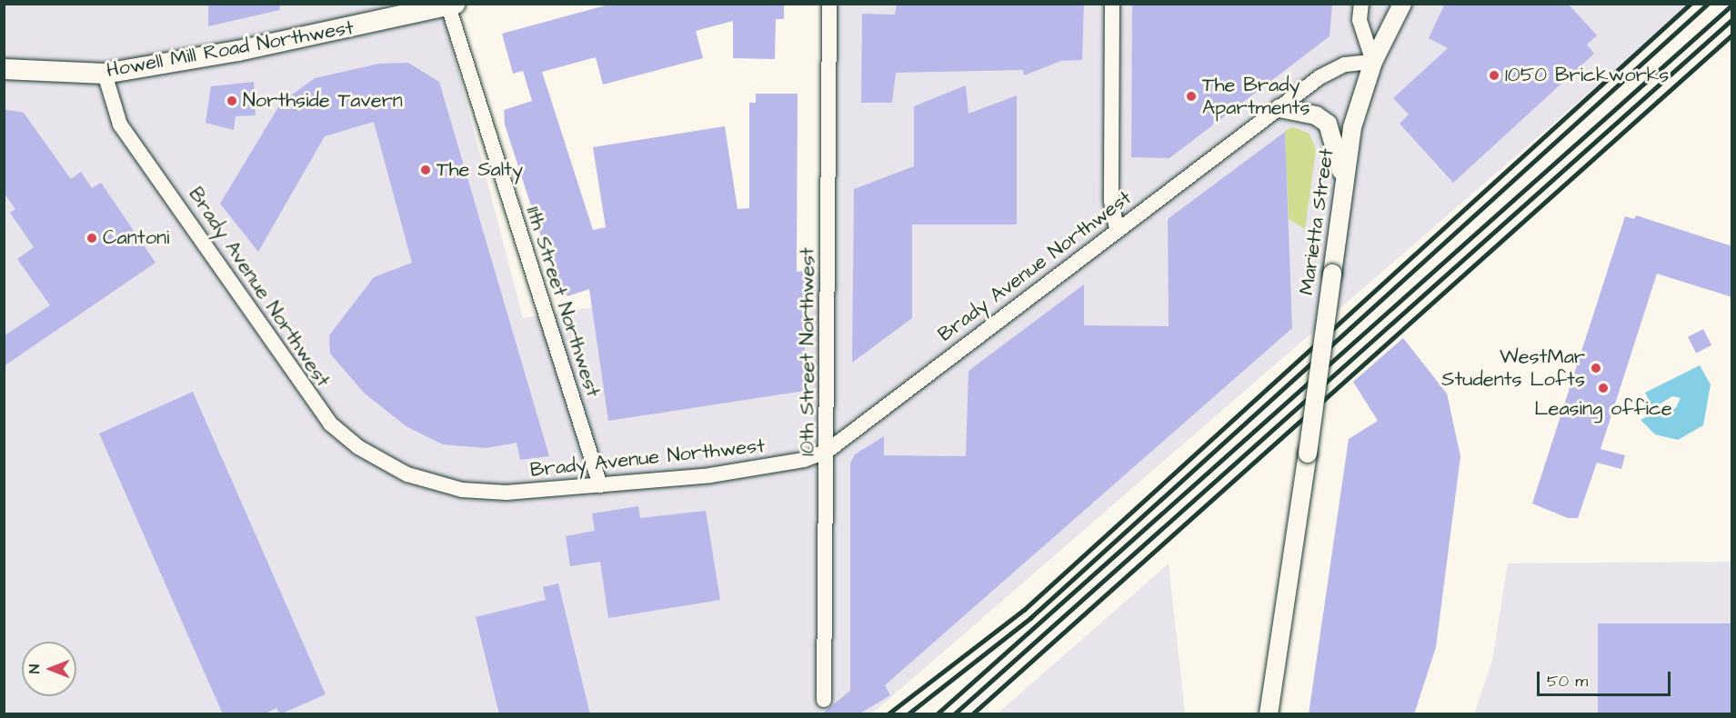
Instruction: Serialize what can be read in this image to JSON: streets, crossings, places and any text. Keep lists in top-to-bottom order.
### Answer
{
  "streets": {
    "main road": ["Howell Mill Road Northwest"],
    "street": [
      "Marietta Street",
      "Brady Avenue Northwest",
      "11th Street Northwest",
      "10th Street Northwest"
    ]
  },
  "crossings": [
    ["Howell Mill Road Northwest", "Brady Avenue Northwest"],
    ["Howell Mill Road Northwest", "11th Street Northwest"],
    ["Marietta Street", "Brady Avenue Northwest"],
    ["Brady Avenue Northwest", "11th Street Northwest"],
    ["Brady Avenue Northwest", "10th Street Northwest"]
  ],
  "places": [
    "1050 Brickworks",
    "The Brady Apartments",
    "Northside Tavern",
    "The Salty",
    "Cantoni",
    "WestMar Students Lofts",
    "Leasing office"
  ],
  "scale_bar": "50 m",
  "north": "left"
}
